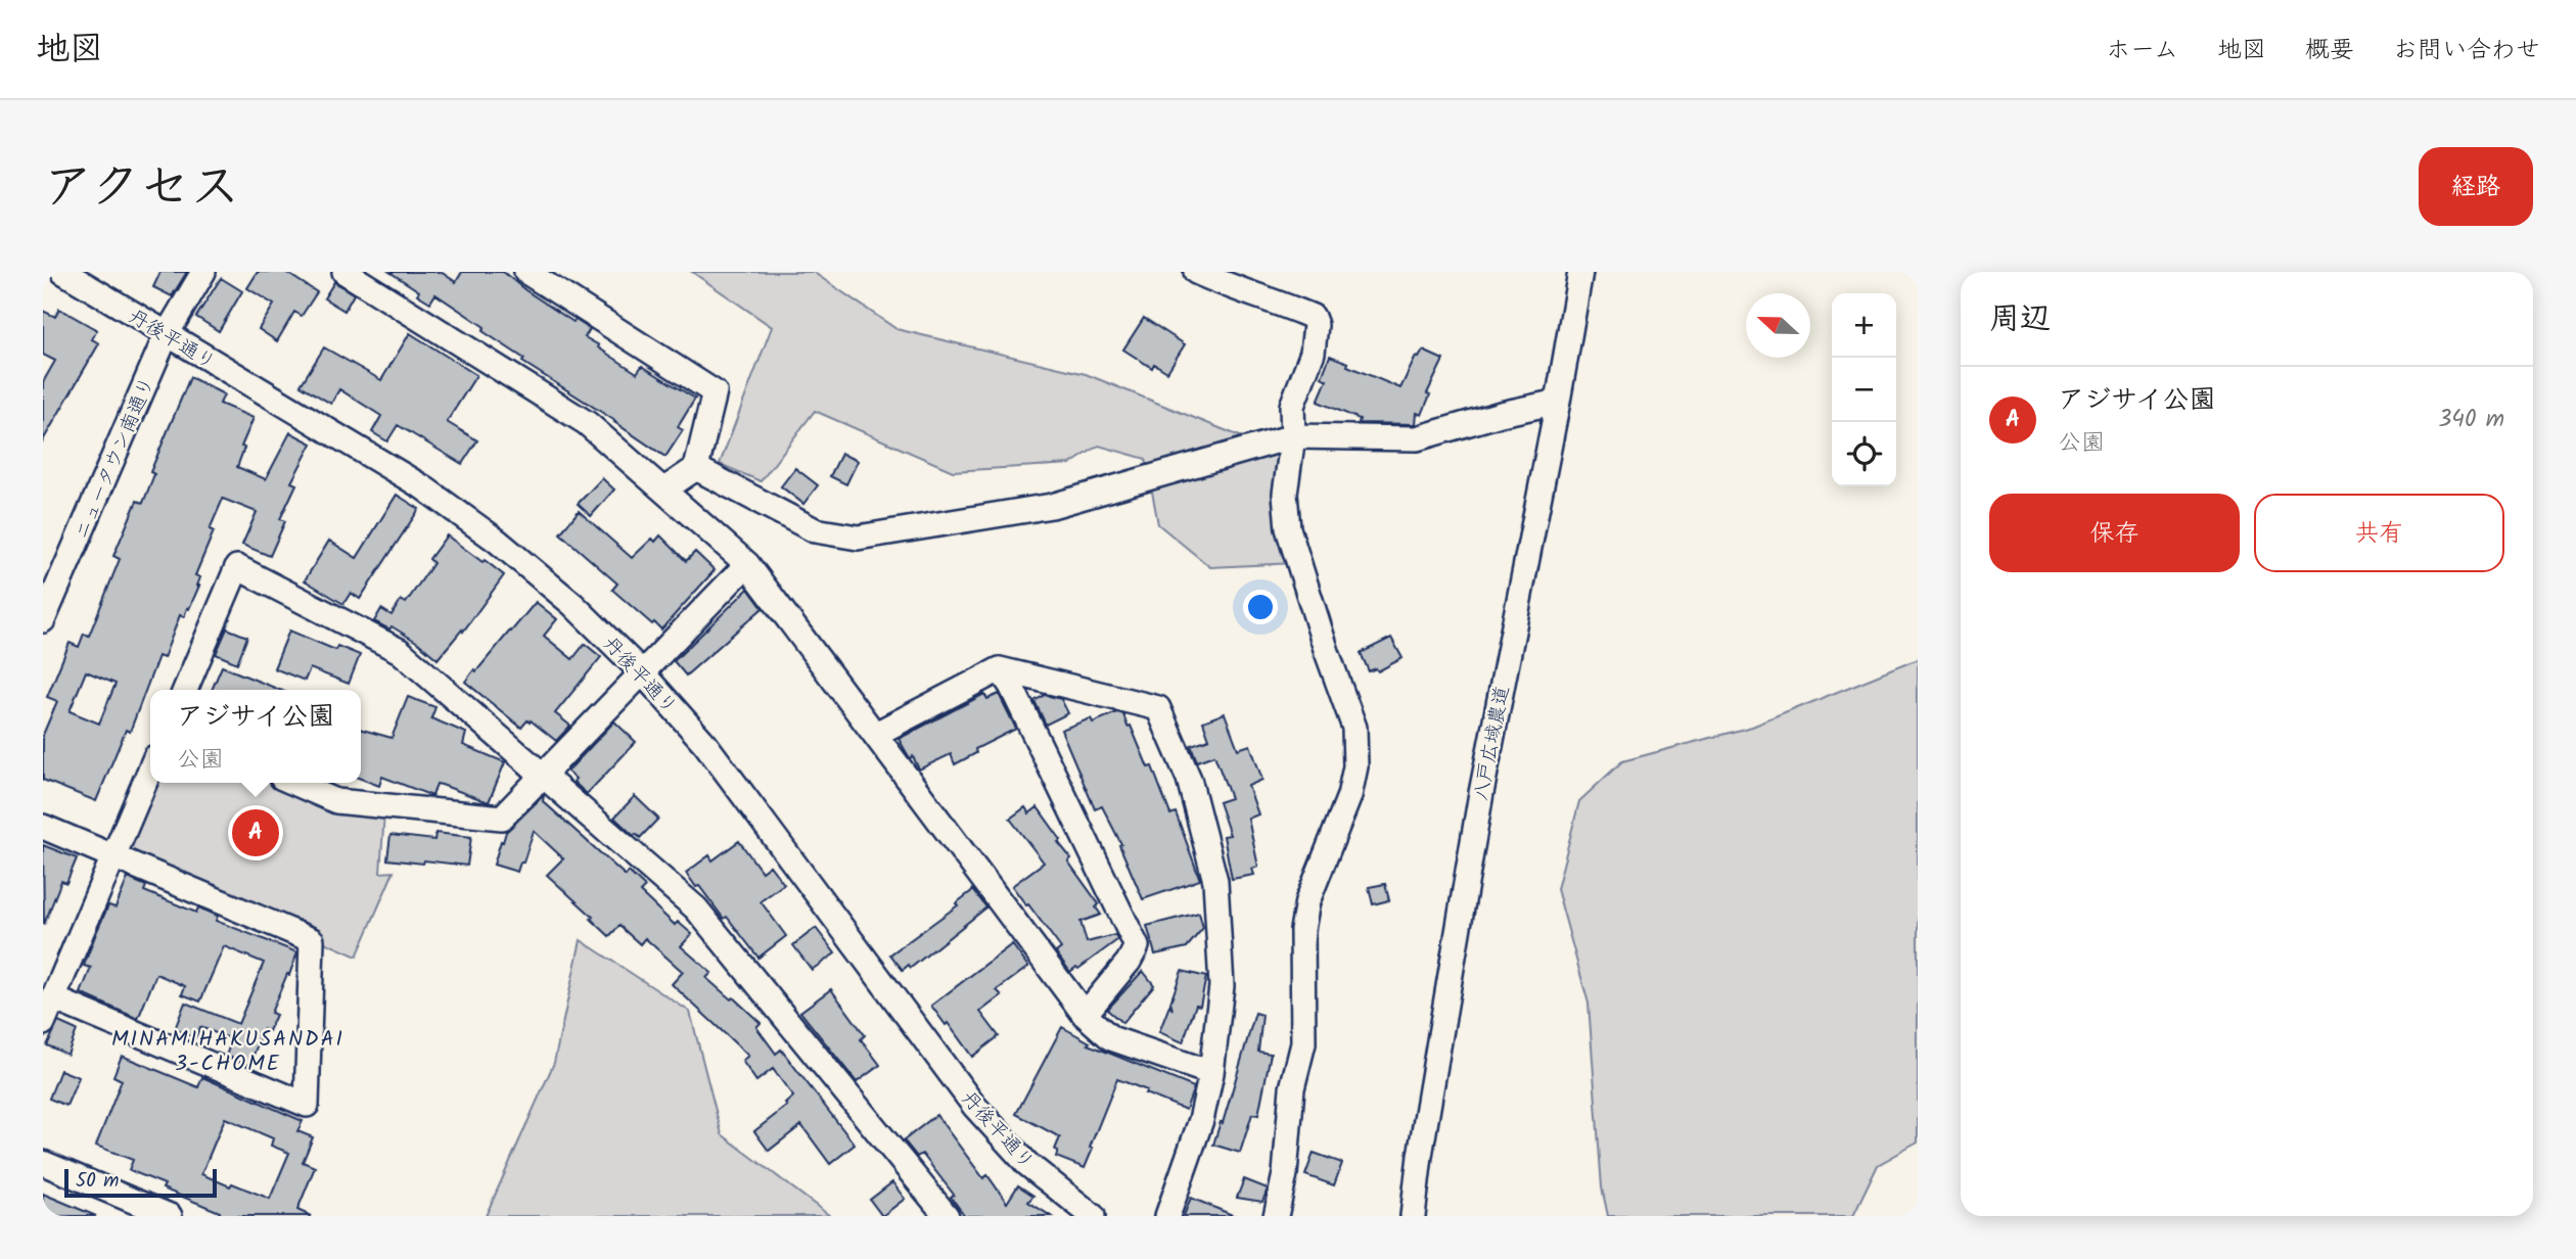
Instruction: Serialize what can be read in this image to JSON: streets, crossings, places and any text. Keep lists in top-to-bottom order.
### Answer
{
  "streets": {
    "street": ["丹後平通り", "ニュータウン南通り", "八戸広域農道"]
  },
  "crossings": [
    ["丹後平通り", "ニュータウン南通り"]
  ],
  "districts": ["MINAMIHAKUSANDAI 3-CHOME"],
  "scale_bar": "50 m",
  "north": "left",
  "page": {
    "header": "地図",
    "nav": [
      "ホーム",
      "地図",
      "概要",
      "お問い合わせ"
    ],
    "title": "アクセス",
    "buttons": [
      "経路",
      ["保存", "共有"]
    ],
    "heading": "周辺",
    "map_buttons": ["+", "−"],
    "list": [
      {
        "mark": "A",
        "name": "アジサイ公園",
        "note": "公園",
        "value": "340 m"
      }
    ],
    "popup": ["アジサイ公園", "公園"],
    "pins": "A",
    "scale": "50 m"
  }
}
